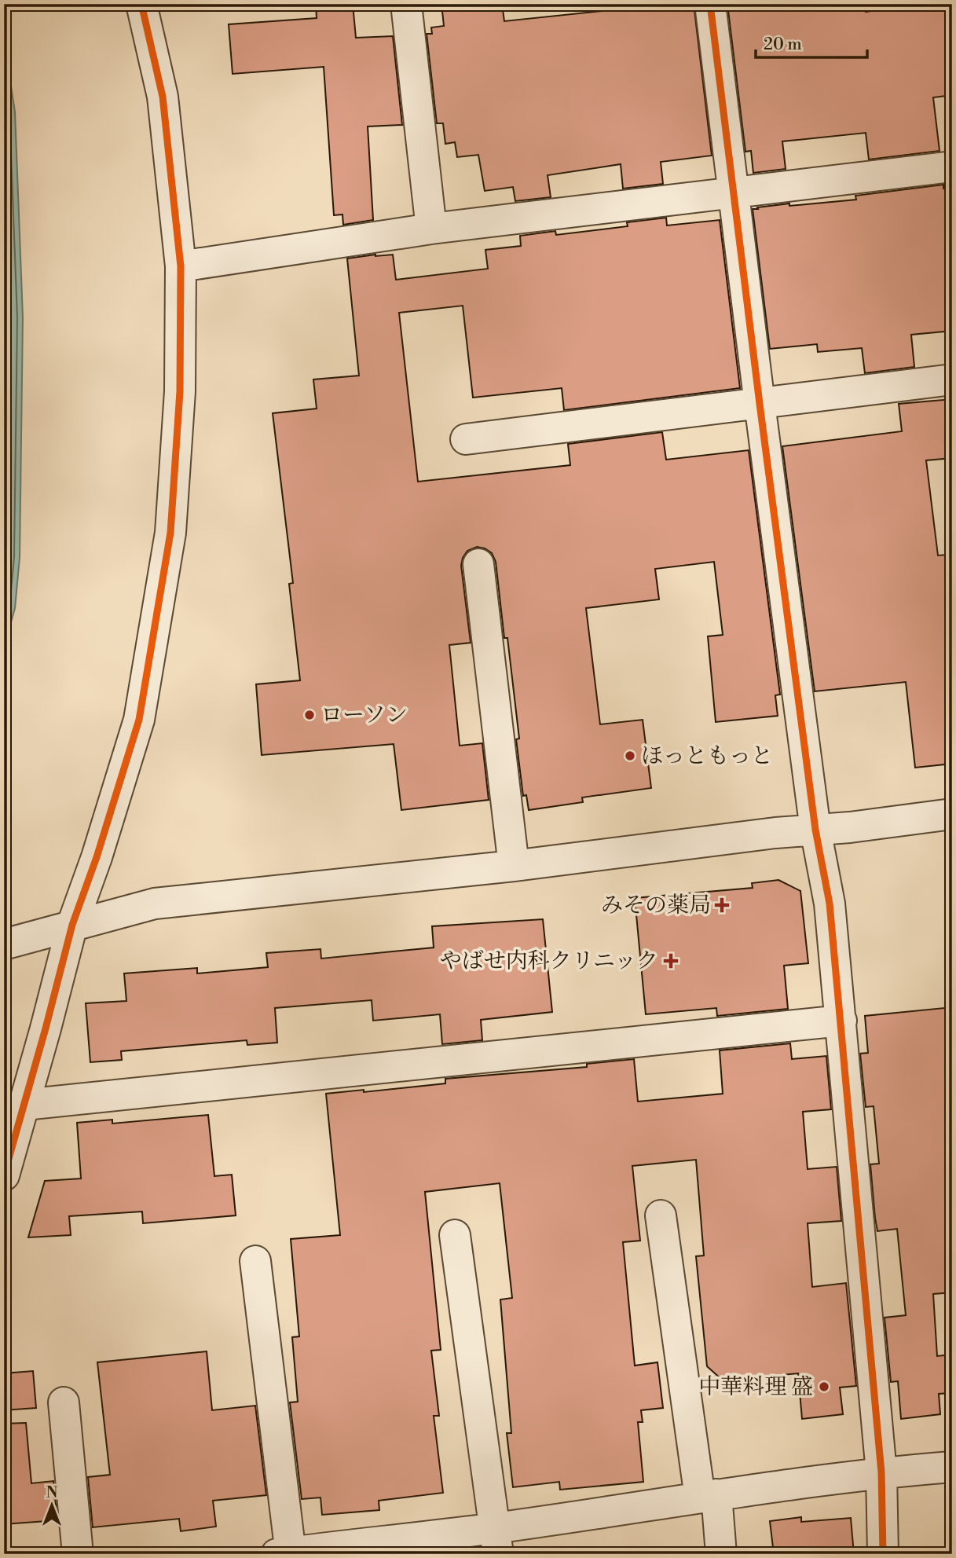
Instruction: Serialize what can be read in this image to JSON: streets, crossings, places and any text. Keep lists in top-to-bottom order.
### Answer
{
  "places": {
    "other": ["ローソン", "ほっともっと", "中華料理 盛"],
    "health": ["みその薬局", "やばせ内科クリニック"]
  },
  "scale_bar": "20 m",
  "north": "top"
}
